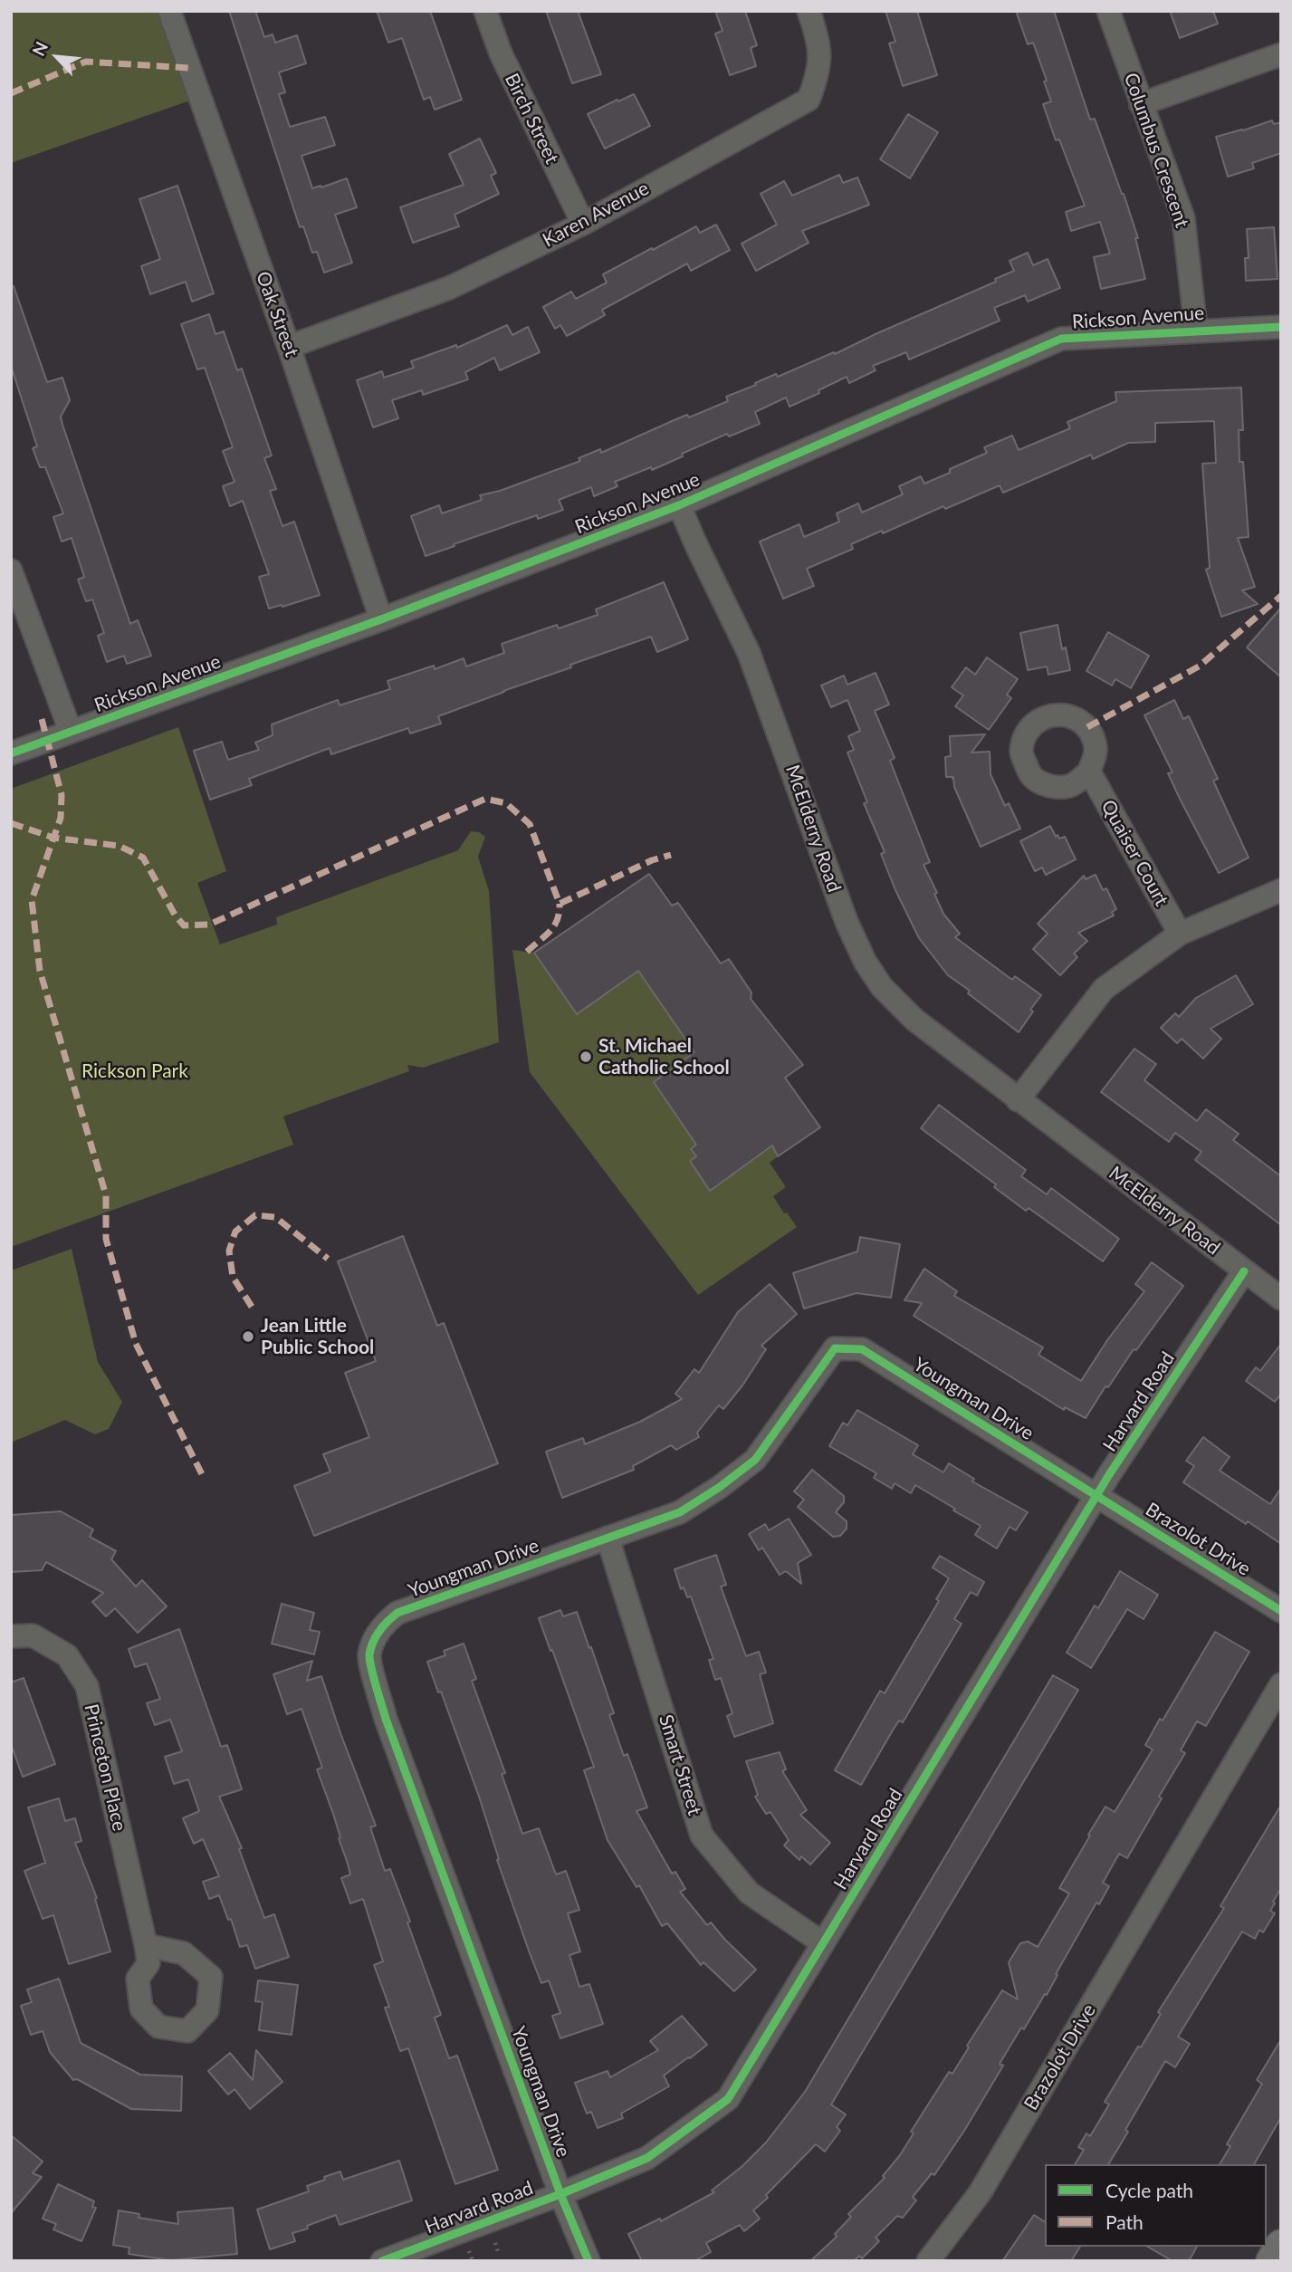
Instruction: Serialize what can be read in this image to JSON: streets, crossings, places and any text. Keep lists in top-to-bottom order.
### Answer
{
  "streets": {
    "street": [
      "Birch Street",
      "Columbus Crescent",
      "Karen Avenue",
      "Oak Street",
      "Rickson Avenue",
      "McElderry Road",
      "Quaiser Court",
      "Youngman Drive",
      "Harvard Road",
      "Brazolot Drive",
      "Smart Street",
      "Princeton Place"
    ]
  },
  "crossings": [
    ["Birch Street", "Karen Avenue"],
    ["Columbus Crescent", "Rickson Avenue"],
    ["Karen Avenue", "Oak Street"],
    ["Oak Street", "Rickson Avenue"],
    ["Rickson Avenue", "McElderry Road"],
    ["McElderry Road", "Harvard Road"],
    ["Youngman Drive", "Harvard Road"],
    ["Youngman Drive", "Brazolot Drive"],
    ["Youngman Drive", "Smart Street"],
    ["Harvard Road", "Brazolot Drive"],
    ["Harvard Road", "Smart Street"]
  ],
  "parks": ["Rickson Park"],
  "places": ["St. Michael Catholic School", "Jean Little Public School"],
  "legend": ["Cycle path", "Path"],
  "north": "top left"
}
